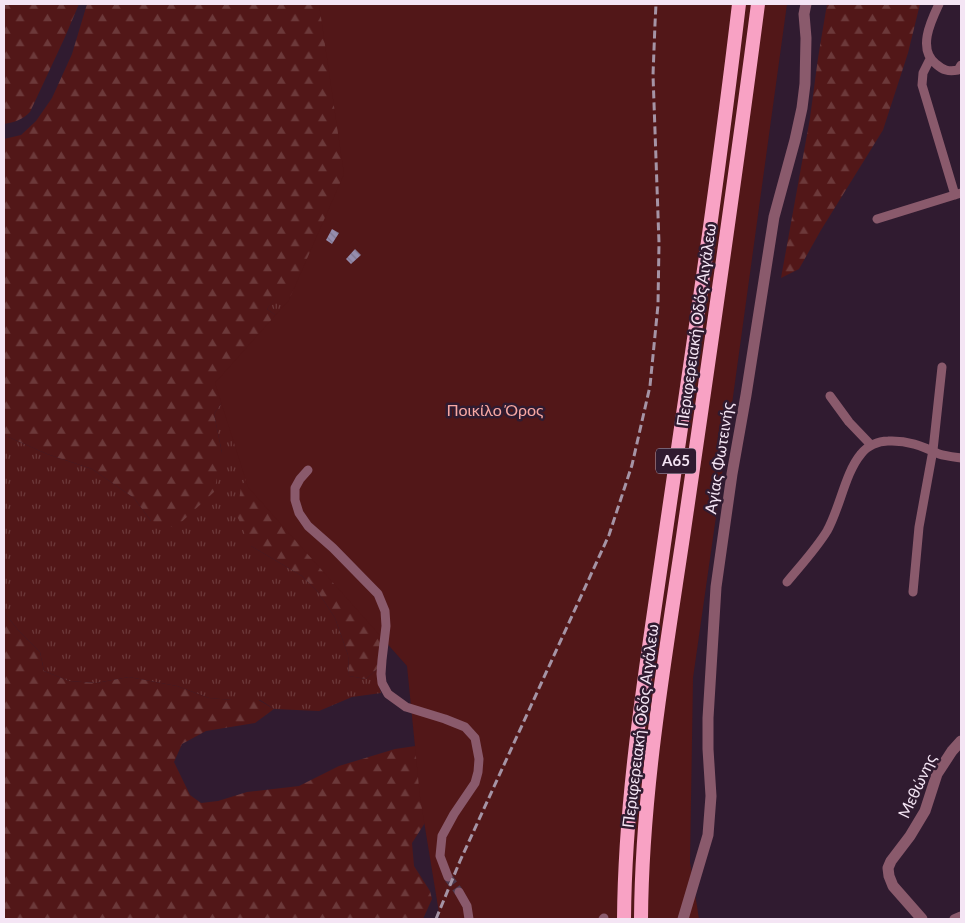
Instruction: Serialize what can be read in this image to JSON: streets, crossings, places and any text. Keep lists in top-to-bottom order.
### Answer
{
  "streets": {
    "highway": ["Περιφερειακή Οδός Αιγάλεω", "Α65"],
    "street": ["Αγίας Φωτεινής", "Μεθώνης"]
  },
  "parks": ["Ποικίλο Όρος"]
}
